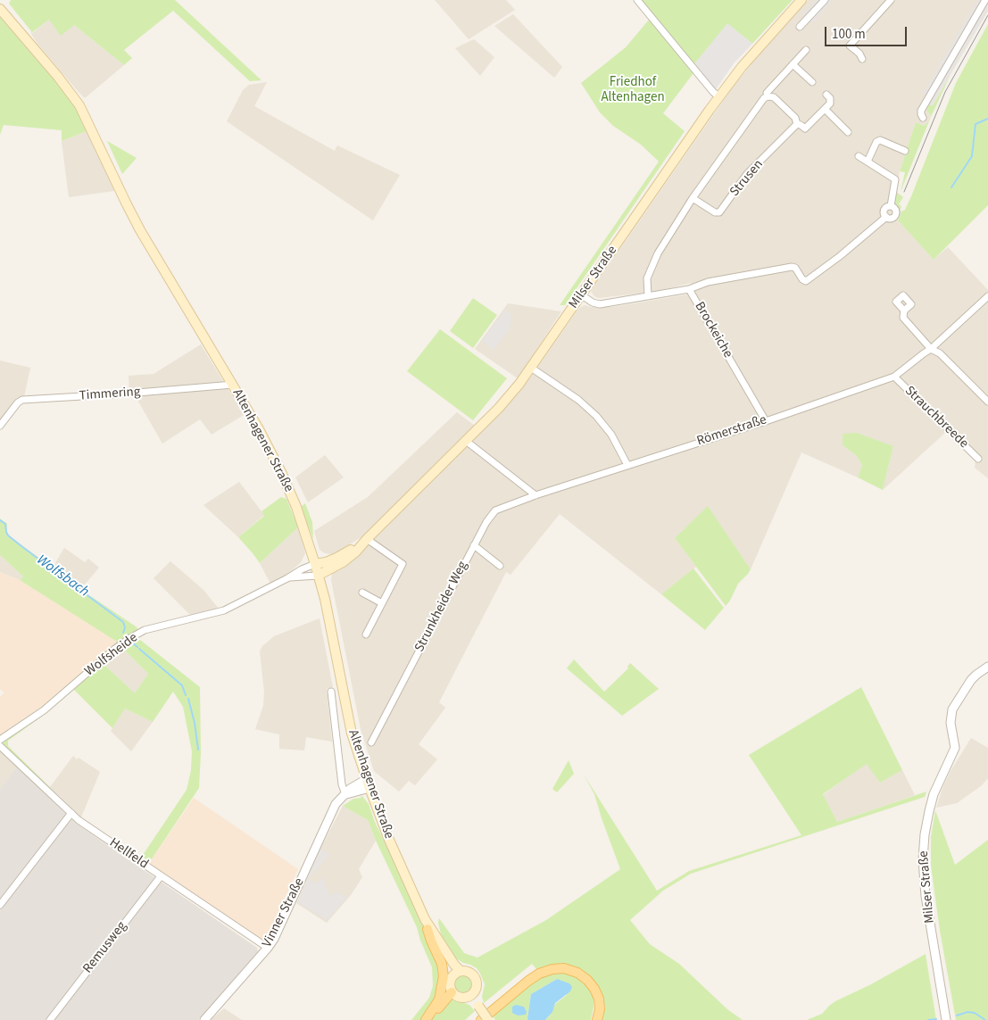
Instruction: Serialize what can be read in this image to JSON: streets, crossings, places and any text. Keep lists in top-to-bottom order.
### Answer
{
  "streets": {
    "main road": ["Milser Straße", "Altenhagener Straße"],
    "street": [
      "Strusen",
      "Brockeiche",
      "Timmering",
      "Strauchbreede",
      "Römerstraße",
      "Strunkheider Weg",
      "Wolfsheide",
      "Hellfeld",
      "Vinner Straße",
      "Remusweg"
    ]
  },
  "crossings": [
    ["Milser Straße", "Brockeiche"],
    ["Milser Straße", "Altenhagener Straße"],
    ["Milser Straße", "Wolfsheide"],
    ["Brockeiche", "Römerstraße"],
    ["Timmering", "Altenhagener Straße"],
    ["Strauchbreede", "Römerstraße"],
    ["Römerstraße", "Strunkheider Weg"],
    ["Altenhagener Straße", "Wolfsheide"],
    ["Altenhagener Straße", "Vinner Straße"],
    ["Hellfeld", "Vinner Straße"],
    ["Hellfeld", "Remusweg"]
  ],
  "water": ["Wolfsbach"],
  "parks": ["Friedhof Altenhagen"],
  "scale_bar": "100 m"
}
